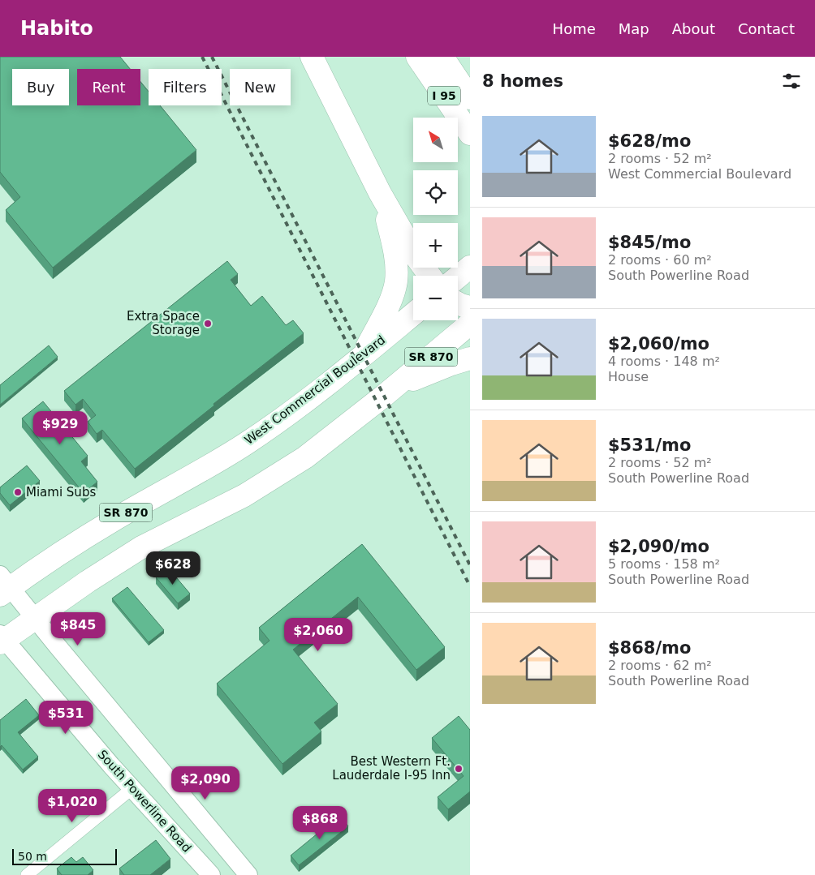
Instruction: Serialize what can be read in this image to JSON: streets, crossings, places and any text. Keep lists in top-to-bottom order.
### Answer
{
  "streets": {
    "highway": ["I 95", "SR 870", "West Commercial Boulevard"],
    "main road": ["South Powerline Road"]
  },
  "crossings": [
    ["SR 870", "South Powerline Road"]
  ],
  "places": ["Extra Space Storage", "Miami Subs", "Best Western Ft. Lauderdale I-95 Inn"],
  "scale_bar": "50 m",
  "north": "top left",
  "page": {
    "header": "Habito",
    "nav": [
      "Home",
      "Map",
      "About",
      "Contact"
    ],
    "heading": "8 homes",
    "chip": [
      "Buy",
      "Rent",
      "Filters",
      "New"
    ],
    "list": [
      {
        "name": "$628/mo",
        "note": "2 rooms · 52 m² · West Commercial Boulevard"
      },
      {
        "name": "$845/mo",
        "note": "2 rooms · 60 m² · South Powerline Road"
      },
      {
        "name": "$2,060/mo",
        "note": "4 rooms · 148 m² · House"
      },
      {
        "name": "$531/mo",
        "note": "2 rooms · 52 m² · South Powerline Road"
      },
      {
        "name": "$2,090/mo",
        "note": "5 rooms · 158 m² · South Powerline Road"
      },
      {
        "name": "$868/mo",
        "note": "2 rooms · 62 m² · South Powerline Road"
      }
    ],
    "map_buttons": ["+", "−"],
    "price": [
      "$929",
      "$628",
      "$845",
      "$2,060",
      "$531",
      "$2,090",
      "$1,020",
      "$868"
    ],
    "scale": "50 m"
  }
}
